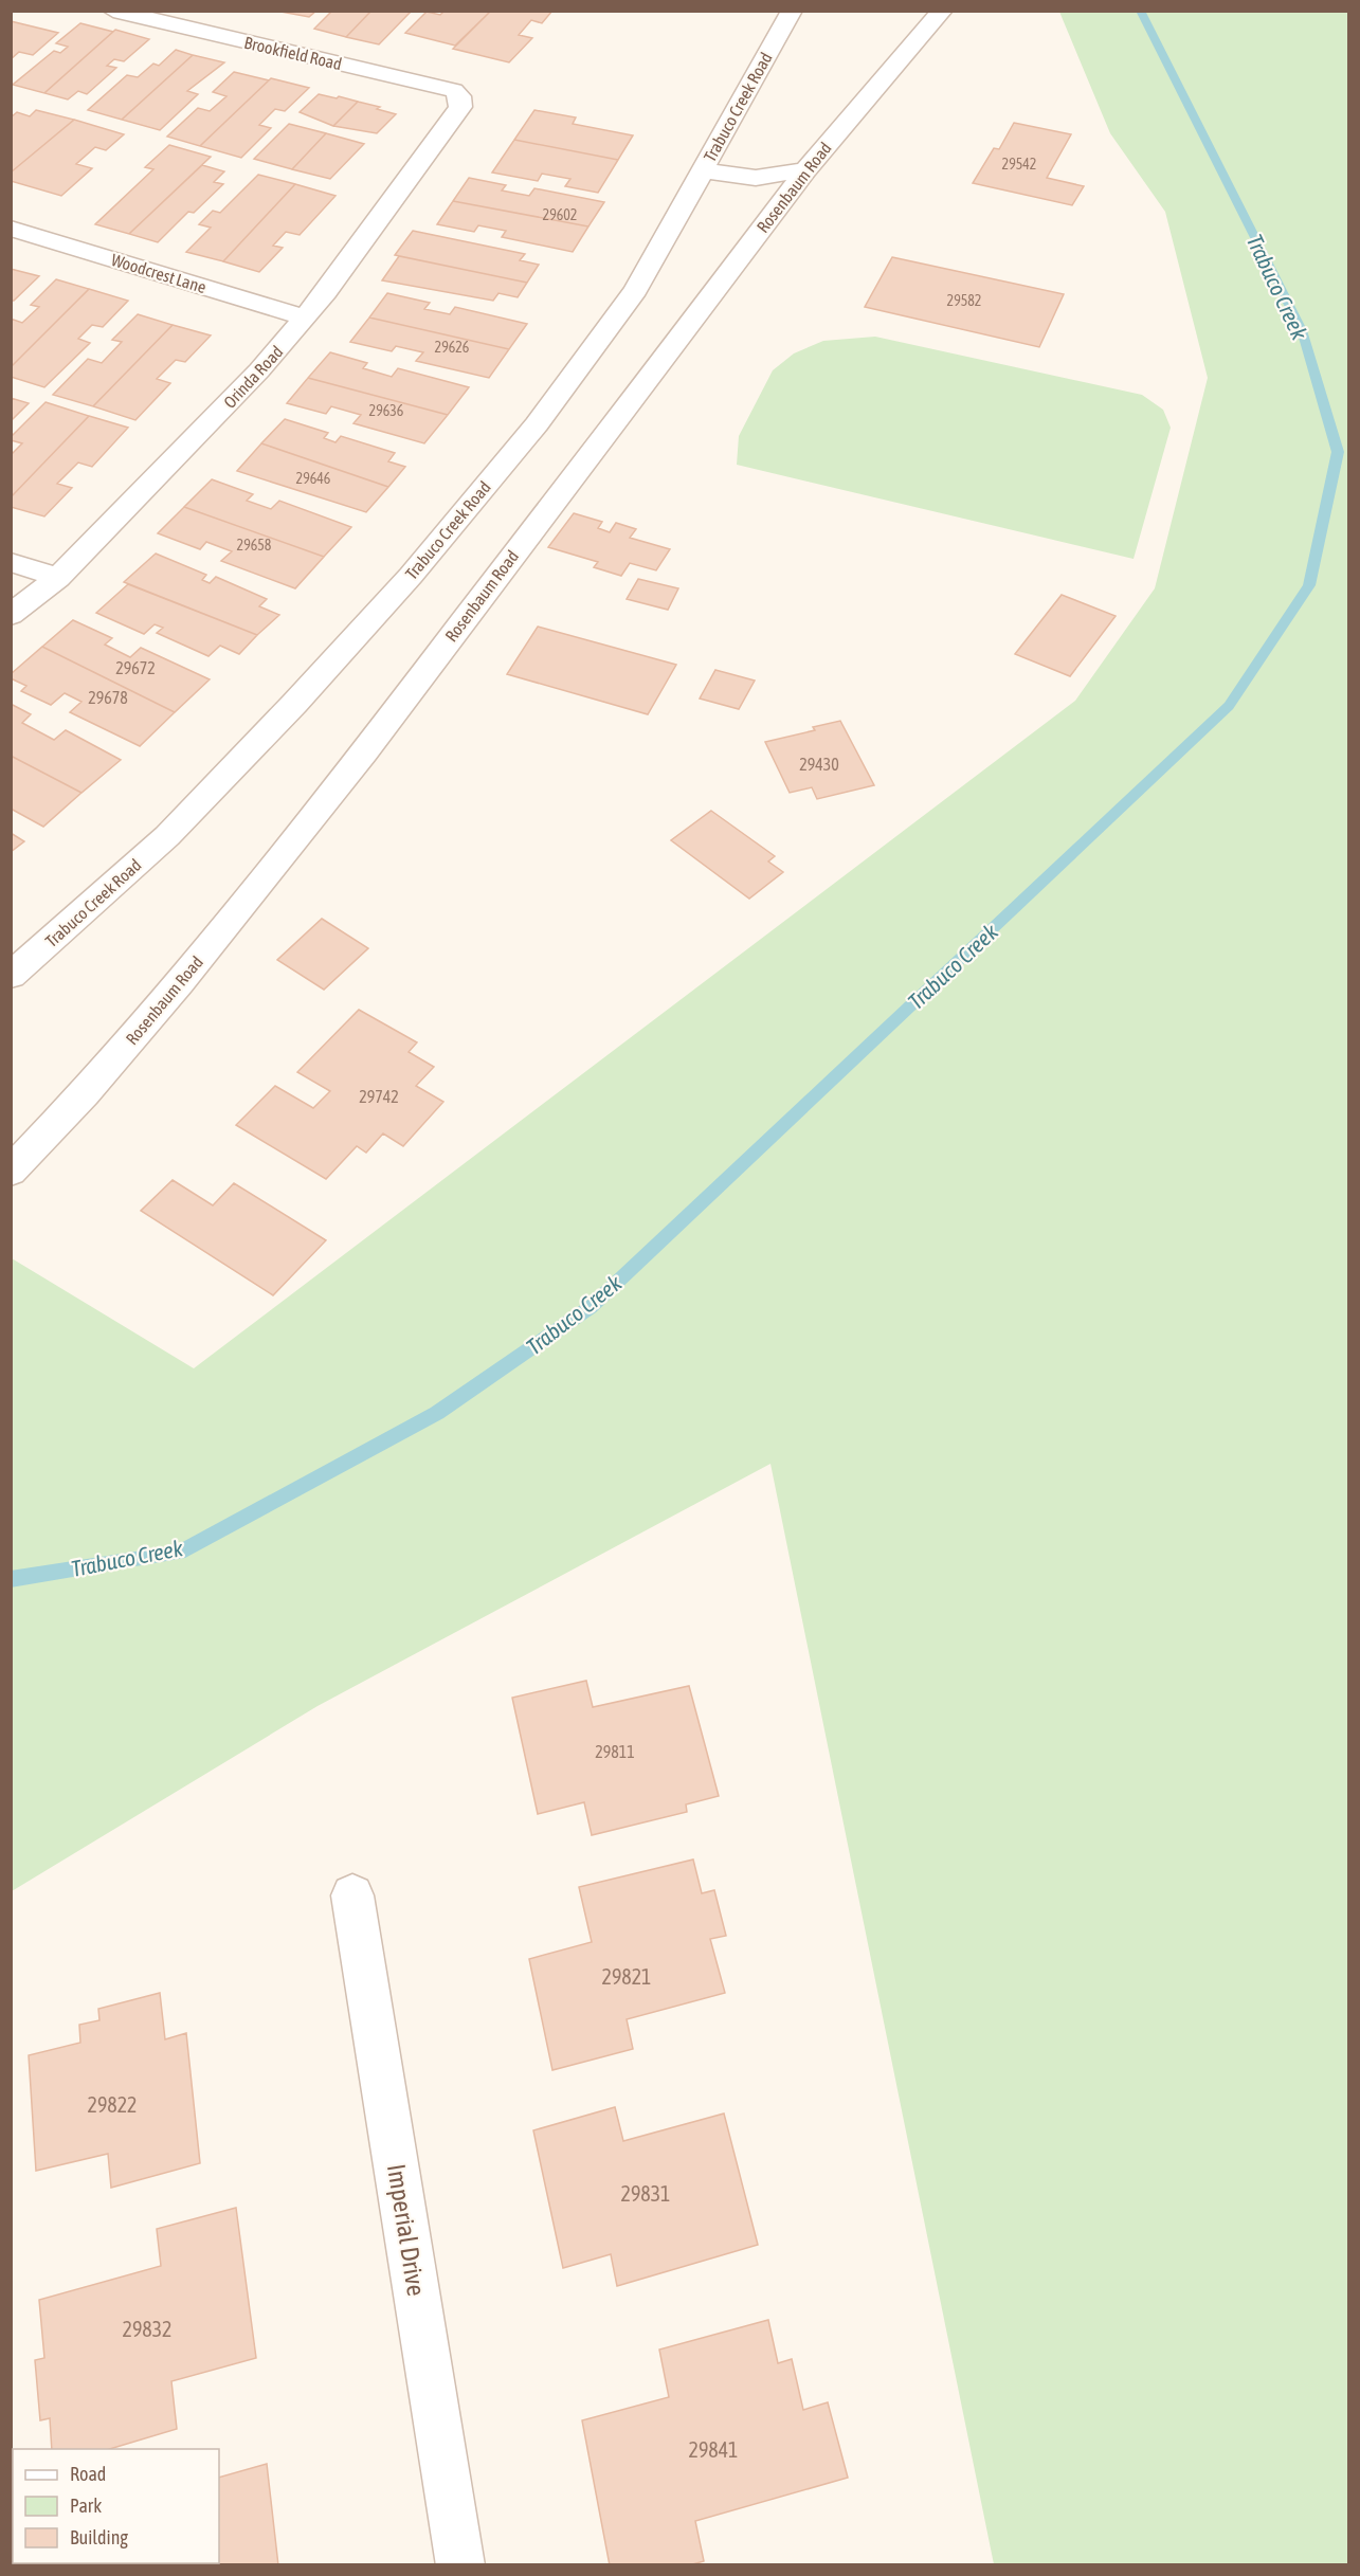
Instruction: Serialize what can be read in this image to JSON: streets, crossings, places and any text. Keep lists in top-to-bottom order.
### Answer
{
  "streets": {
    "street": [
      "Brookfield Road",
      "Trabuco Creek Road",
      "Rosenbaum Road",
      "Woodcrest Lane",
      "Orinda Road",
      "Imperial Drive"
    ]
  },
  "crossings": [
    ["Brookfield Road", "Orinda Road"],
    ["Woodcrest Lane", "Orinda Road"]
  ],
  "water": ["Trabuco Creek"],
  "house_numbers": [
    "29542",
    "29602",
    "29582",
    "29626",
    "29636",
    "29646",
    "29658",
    "29672",
    "29678",
    "29430",
    "29742",
    "29811",
    "29821",
    "29822",
    "29831",
    "29832",
    "29841"
  ],
  "legend": ["Road", "Park", "Building"]
}
